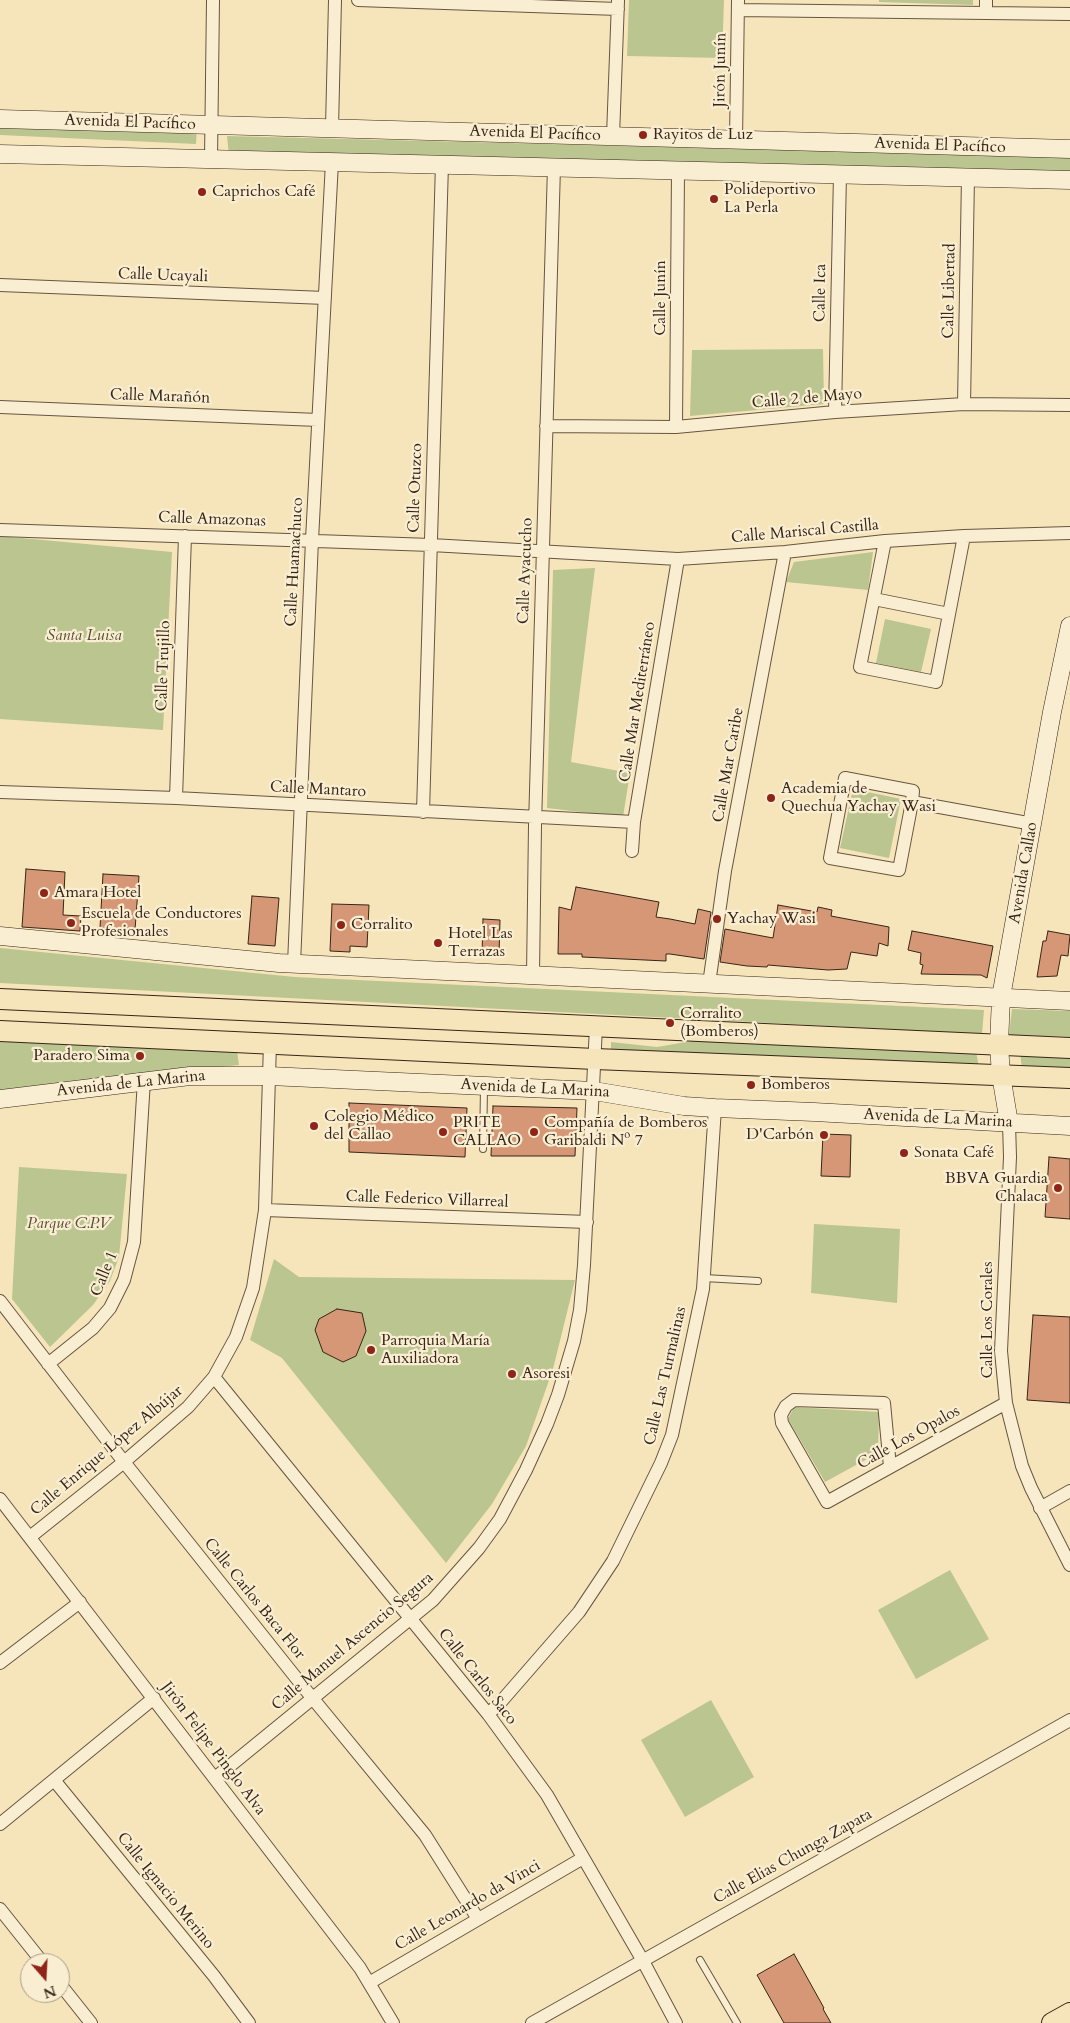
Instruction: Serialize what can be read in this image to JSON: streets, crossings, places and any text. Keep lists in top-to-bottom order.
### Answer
{
  "streets": {
    "main road": ["Avenida de La Marina"],
    "street": [
      "Jirón Junín",
      "Avenida El Pacífico",
      "Calle Ucayali",
      "Calle Libertad",
      "Calle Ica",
      "Calle Junín",
      "Calle Marañón",
      "Calle 2 de Mayo",
      "Calle Otuzco",
      "Calle Amazonas",
      "Calle Mariscal Castilla",
      "Calle Huamachuco",
      "Calle Ayacucho",
      "Calle Trujillo",
      "Calle Mar Mediterráneo",
      "Calle Mar Caribe",
      "Calle Mantaro",
      "Avenida Callao",
      "Calle Federico Villarreal",
      "Calle 1",
      "Calle Los Corales",
      "Calle Las Turmalinas",
      "Calle Los Opalos",
      "Calle Enrique López Albújar",
      "Calle Carlos Baca Flor",
      "Calle Manuel Ascencio Segura",
      "Calle Carlos Saco",
      "Jirón Felipe Pinglo Alva",
      "Calle Elias Chunga Zapata",
      "Calle Ignacio Merino",
      "Calle Leonardo da Vinci"
    ]
  },
  "crossings": [
    ["Jirón Junín", "Avenida El Pacífico"],
    ["Avenida El Pacífico", "Calle Libertad"],
    ["Avenida El Pacífico", "Calle Ica"],
    ["Avenida El Pacífico", "Calle Junín"],
    ["Avenida El Pacífico", "Calle Otuzco"],
    ["Avenida El Pacífico", "Calle Huamachuco"],
    ["Avenida El Pacífico", "Calle Ayacucho"],
    ["Calle Ucayali", "Calle Huamachuco"],
    ["Calle Libertad", "Calle 2 de Mayo"],
    ["Calle Ica", "Calle 2 de Mayo"],
    ["Calle Junín", "Calle 2 de Mayo"],
    ["Calle Marañón", "Calle Huamachuco"],
    ["Calle 2 de Mayo", "Calle Ayacucho"],
    ["Calle Otuzco", "Calle Amazonas"],
    ["Calle Otuzco", "Calle Mantaro"],
    ["Calle Amazonas", "Calle Mariscal Castilla"],
    ["Calle Amazonas", "Calle Huamachuco"],
    ["Calle Amazonas", "Calle Ayacucho"],
    ["Calle Amazonas", "Calle Trujillo"],
    ["Calle Mariscal Castilla", "Calle Ayacucho"],
    ["Calle Mariscal Castilla", "Calle Mar Mediterráneo"],
    ["Calle Mariscal Castilla", "Calle Mar Caribe"],
    ["Calle Huamachuco", "Calle Mantaro"],
    ["Calle Ayacucho", "Calle Mantaro"],
    ["Calle Trujillo", "Calle Mantaro"],
    ["Calle Mar Mediterráneo", "Calle Mantaro"],
    ["Avenida Callao", "Avenida de La Marina"],
    ["Avenida Callao", "Calle Los Corales"],
    ["Avenida de La Marina", "Calle 1"],
    ["Avenida de La Marina", "Calle Los Corales"],
    ["Avenida de La Marina", "Calle Las Turmalinas"],
    ["Avenida de La Marina", "Calle Enrique López Albújar"],
    ["Avenida de La Marina", "Calle Manuel Ascencio Segura"],
    ["Calle Federico Villarreal", "Calle Enrique López Albújar"],
    ["Calle Federico Villarreal", "Calle Manuel Ascencio Segura"],
    ["Calle 1", "Calle Carlos Baca Flor"],
    ["Calle Los Corales", "Calle Los Opalos"],
    ["Calle Las Turmalinas", "Calle Carlos Saco"],
    ["Calle Enrique López Albújar", "Calle Carlos Baca Flor"],
    ["Calle Enrique López Albújar", "Calle Carlos Saco"],
    ["Calle Enrique López Albújar", "Jirón Felipe Pinglo Alva"],
    ["Calle Carlos Baca Flor", "Calle Manuel Ascencio Segura"],
    ["Calle Carlos Baca Flor", "Calle Leonardo da Vinci"],
    ["Calle Manuel Ascencio Segura", "Calle Carlos Saco"],
    ["Calle Manuel Ascencio Segura", "Jirón Felipe Pinglo Alva"],
    ["Calle Carlos Saco", "Calle Elias Chunga Zapata"],
    ["Calle Carlos Saco", "Calle Leonardo da Vinci"],
    ["Jirón Felipe Pinglo Alva", "Calle Leonardo da Vinci"]
  ],
  "parks": ["Santa Luisa", "Parque C.P.V"],
  "places": [
    "Rayitos de Luz",
    "Caprichos Café",
    "Polideportivo La Perla",
    "Academia de Quechua Yachay Wasi",
    "Amara Hotel",
    "Yachay Wasi",
    "Escuela de Conductores Profesionales",
    "Corralito",
    "Hotel Las Terrazas",
    "Corralito (Bomberos)",
    "Paradero Sima",
    "Bomberos",
    "Colegio Médico del Callao",
    "PRITE CALLAO",
    "Compañía de Bomberos Garibaldi Nº 7",
    "D'Carbón",
    "Sonata Café",
    "BBVA Guardia Chalaca",
    "Parroquia María Auxiliadora",
    "Asoresi"
  ],
  "north": "bottom"
}
